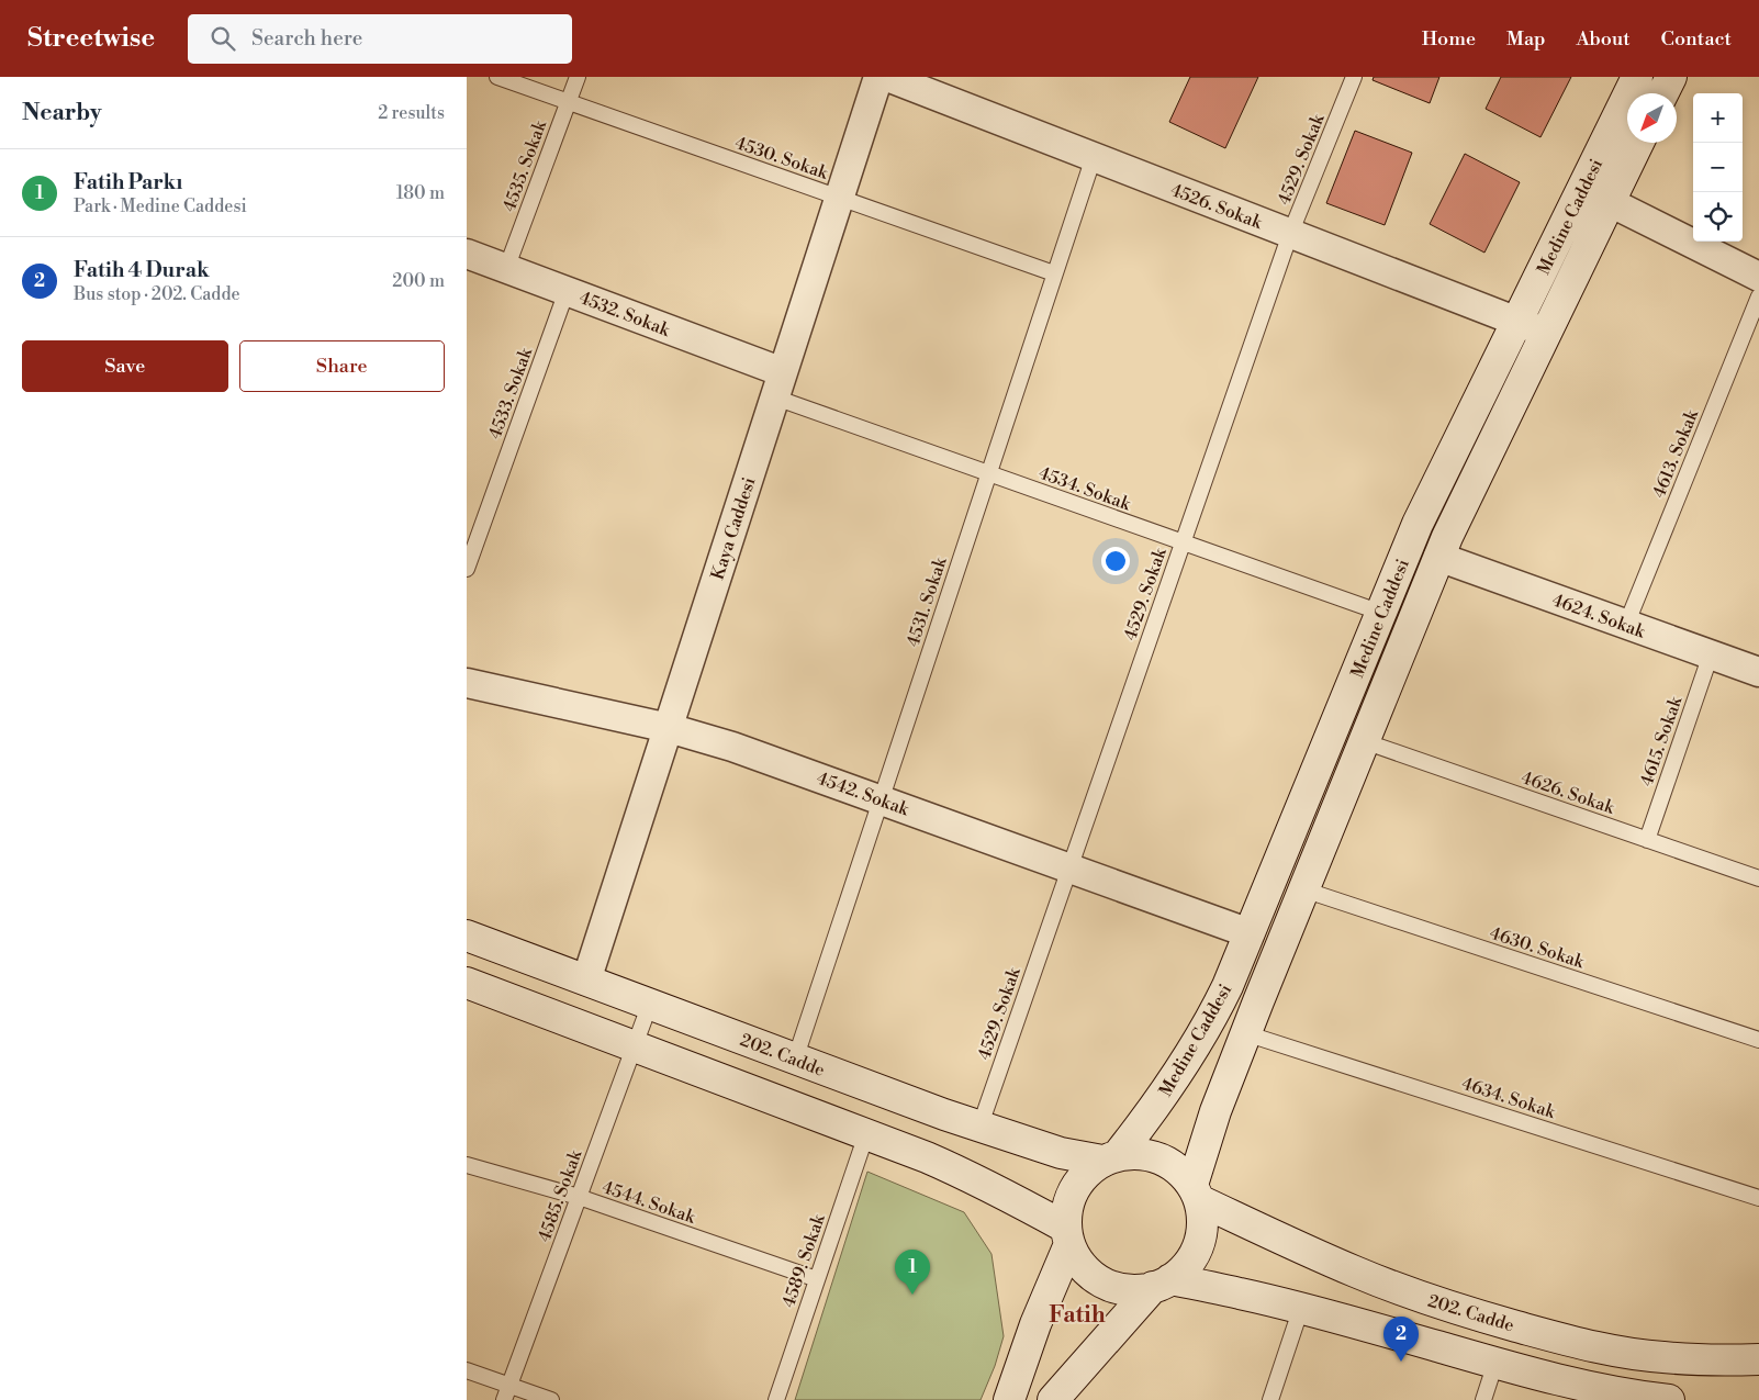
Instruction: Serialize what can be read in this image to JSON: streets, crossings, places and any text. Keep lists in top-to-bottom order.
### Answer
{
  "streets": {
    "main road": ["Medine Caddesi", "202. Cadde"],
    "street": [
      "4526. Sokak",
      "4532. Sokak",
      "Kaya Caddesi",
      "4624. Sokak",
      "4542. Sokak"
    ],
    "lane": [
      "4530. Sokak",
      "4529. Sokak",
      "4535. Sokak",
      "4533. Sokak",
      "4613. Sokak",
      "4534. Sokak",
      "4531. Sokak",
      "4615. Sokak",
      "4626. Sokak",
      "4630. Sokak",
      "4634. Sokak",
      "4585. Sokak",
      "4544. Sokak",
      "4589. Sokak"
    ]
  },
  "crossings": [
    ["4530. Sokak", "4535. Sokak"],
    ["4530. Sokak", "Kaya Caddesi"],
    ["4530. Sokak", "4531. Sokak"],
    ["4529. Sokak", "4526. Sokak"],
    ["4529. Sokak", "4534. Sokak"],
    ["4529. Sokak", "4542. Sokak"],
    ["4529. Sokak", "202. Cadde"],
    ["4535. Sokak", "4532. Sokak"],
    ["4526. Sokak", "Medine Caddesi"],
    ["4526. Sokak", "4531. Sokak"],
    ["Medine Caddesi", "4534. Sokak"],
    ["Medine Caddesi", "4624. Sokak"],
    ["Medine Caddesi", "4626. Sokak"],
    ["Medine Caddesi", "4542. Sokak"],
    ["Medine Caddesi", "4630. Sokak"],
    ["Medine Caddesi", "202. Cadde"],
    ["Medine Caddesi", "4634. Sokak"],
    ["4532. Sokak", "4533. Sokak"],
    ["4532. Sokak", "4534. Sokak"],
    ["4532. Sokak", "Kaya Caddesi"],
    ["4613. Sokak", "4624. Sokak"],
    ["4534. Sokak", "Kaya Caddesi"],
    ["4534. Sokak", "4531. Sokak"],
    ["Kaya Caddesi", "4542. Sokak"],
    ["Kaya Caddesi", "202. Cadde"],
    ["4531. Sokak", "4542. Sokak"],
    ["4531. Sokak", "202. Cadde"],
    ["4624. Sokak", "4615. Sokak"],
    ["4615. Sokak", "4626. Sokak"],
    ["202. Cadde", "4585. Sokak"],
    ["4585. Sokak", "4544. Sokak"],
    ["4544. Sokak", "4589. Sokak"]
  ],
  "districts": ["Fatih"],
  "north": "bottom left",
  "page": {
    "header": "Streetwise",
    "search": "Search here",
    "nav": [
      "Home",
      "Map",
      "About",
      "Contact"
    ],
    "heading": ["Nearby", "2 results"],
    "map_buttons": ["+", "−"],
    "list": [
      {
        "mark": "1",
        "name": "Fatih Parkı",
        "note": "Park · Medine Caddesi",
        "value": "180 m"
      },
      {
        "mark": "2",
        "name": "Fatih 4 Durak",
        "note": "Bus stop · 202. Cadde",
        "value": "200 m"
      }
    ],
    "buttons": ["Save", "Share"],
    "pins": ["1", "2"]
  }
}
